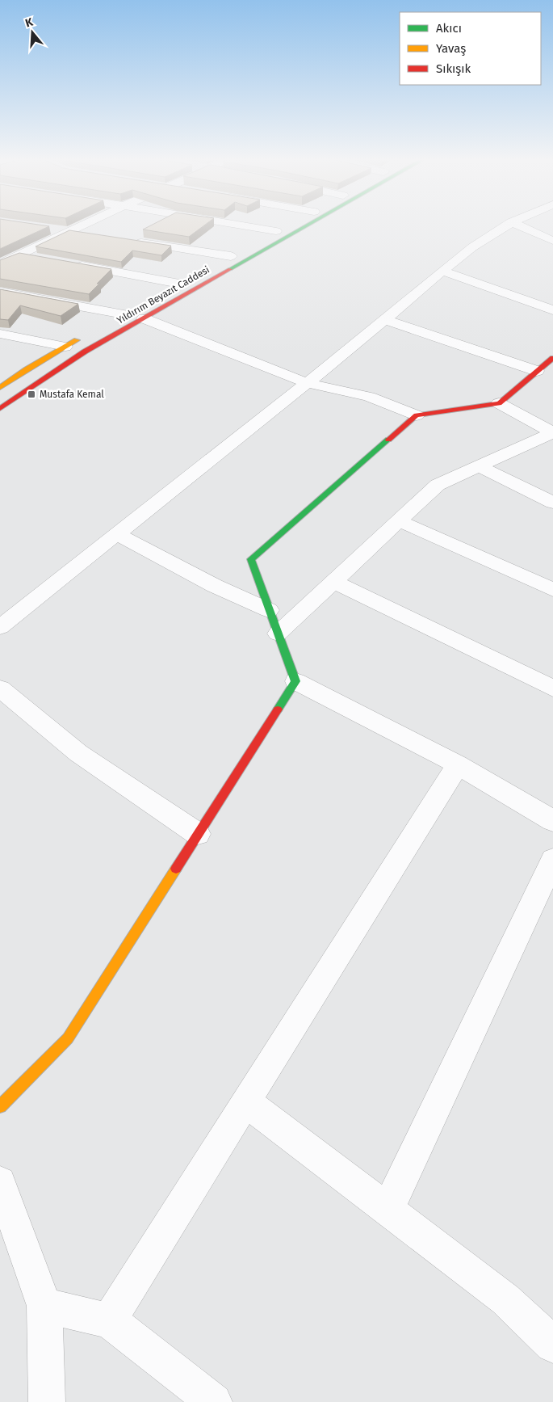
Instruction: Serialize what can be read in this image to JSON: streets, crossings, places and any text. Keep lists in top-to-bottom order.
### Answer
{
  "streets": {
    "main road": ["Yıldırım Beyazıt Caddesi"]
  },
  "places": {
    "transit": ["Mustafa Kemal"]
  },
  "legend": ["Akıcı", "Yavaş", "Sıkışık"],
  "north": "top"
}
